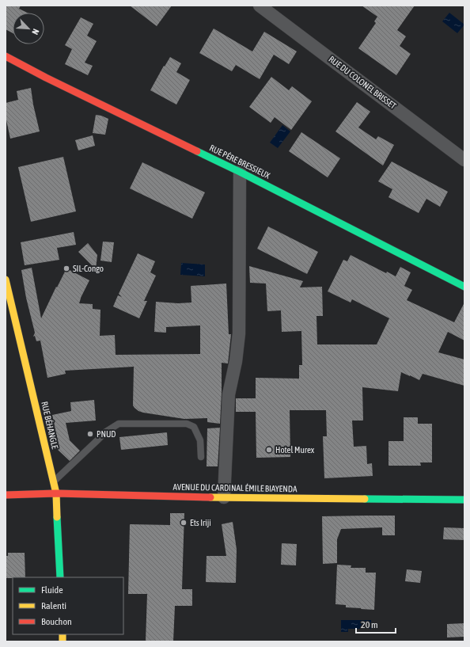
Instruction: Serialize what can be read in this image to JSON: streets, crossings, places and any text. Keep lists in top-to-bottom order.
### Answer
{
  "streets": {
    "street": [
      "RUE DU COLONEL BRISSET",
      "RUE PÈRE BRESSIEUX",
      "RUE BÉHANGLE",
      "AVENUE DU CARDINAL ÉMILE BIAYENDA"
    ]
  },
  "crossings": [
    ["RUE BÉHANGLE", "AVENUE DU CARDINAL ÉMILE BIAYENDA"]
  ],
  "places": [
    "SIL-Congo",
    "PNUD",
    "Hotel Murex",
    "Ets Iriji"
  ],
  "legend": ["Fluide", "Ralenti", "Bouchon"],
  "scale_bar": "20 m",
  "north": "bottom right"
}
